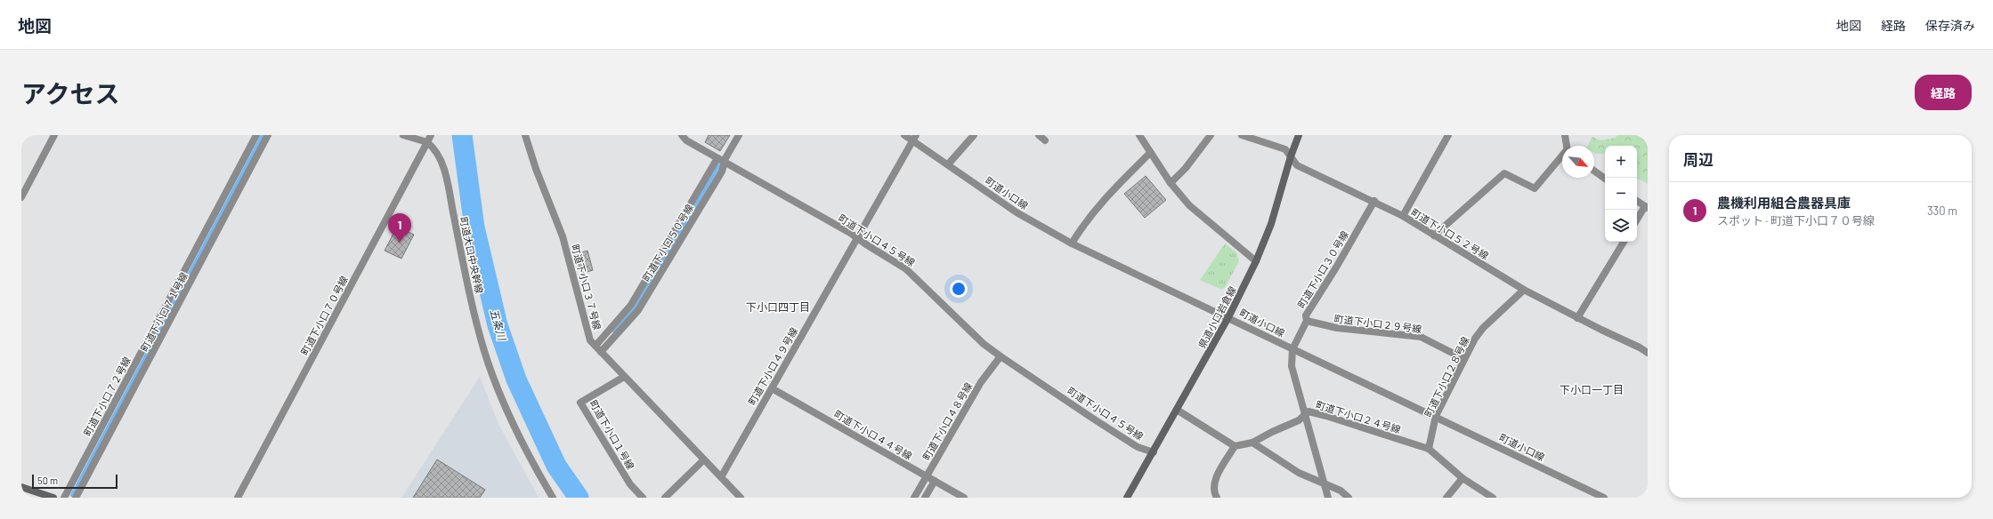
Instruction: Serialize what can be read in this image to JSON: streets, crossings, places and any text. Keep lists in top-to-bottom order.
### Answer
{
  "streets": {
    "main road": ["県道小口岩倉線"],
    "street": [
      "町道小口線",
      "町道下小口５２号線",
      "町道下小口４５号線",
      "町道下小口５０号線",
      "町道大口中央幹線",
      "町道下小口３０号線",
      "町道下小口３７号線",
      "町道下小口７１号線",
      "町道下小口７０号線",
      "町道下小口２９号線",
      "町道下小口４９号線",
      "町道下小口２８号線",
      "町道下小口７２号線",
      "町道下小口２４号線",
      "町道下小口４８号線",
      "町道下小口１号線",
      "町道下小口４４号線"
    ]
  },
  "crossings": [
    ["町道小口線", "町道下小口３０号線"],
    ["町道小口線", "県道小口岩倉線"],
    ["町道小口線", "町道下小口４９号線"],
    ["町道小口線", "町道下小口２８号線"],
    ["町道下小口５２号線", "町道下小口３０号線"],
    ["町道下小口５２号線", "県道小口岩倉線"],
    ["町道下小口５２号線", "町道下小口２８号線"],
    ["町道下小口４５号線", "町道下小口５０号線"],
    ["町道下小口４５号線", "県道小口岩倉線"],
    ["町道下小口４５号線", "町道下小口４９号線"],
    ["町道下小口４５号線", "町道下小口４８号線"],
    ["町道下小口５０号線", "町道下小口３７号線"],
    ["町道大口中央幹線", "町道下小口７０号線"],
    ["町道下小口３０号線", "町道下小口２９号線"],
    ["町道下小口３７号線", "町道下小口４９号線"],
    ["町道下小口３７号線", "町道下小口１号線"],
    ["町道下小口２９号線", "町道下小口２８号線"],
    ["町道下小口４９号線", "町道下小口４４号線"],
    ["町道下小口２８号線", "町道下小口２４号線"],
    ["町道下小口４８号線", "町道下小口４４号線"]
  ],
  "districts": ["下小口四丁目", "下小口一丁目"],
  "water": ["五条川"],
  "scale_bar": "50 m",
  "north": "bottom right",
  "page": {
    "header": "地図",
    "nav": ["地図", "経路", "保存済み"],
    "title": "アクセス",
    "buttons": "経路",
    "heading": "周辺",
    "map_buttons": ["+", "−"],
    "list": [
      {
        "mark": "1",
        "name": "農機利用組合農器具庫",
        "note": "スポット · 町道下小口７０号線",
        "value": "330 m"
      }
    ],
    "pins": "1",
    "scale": "50 m"
  }
}
